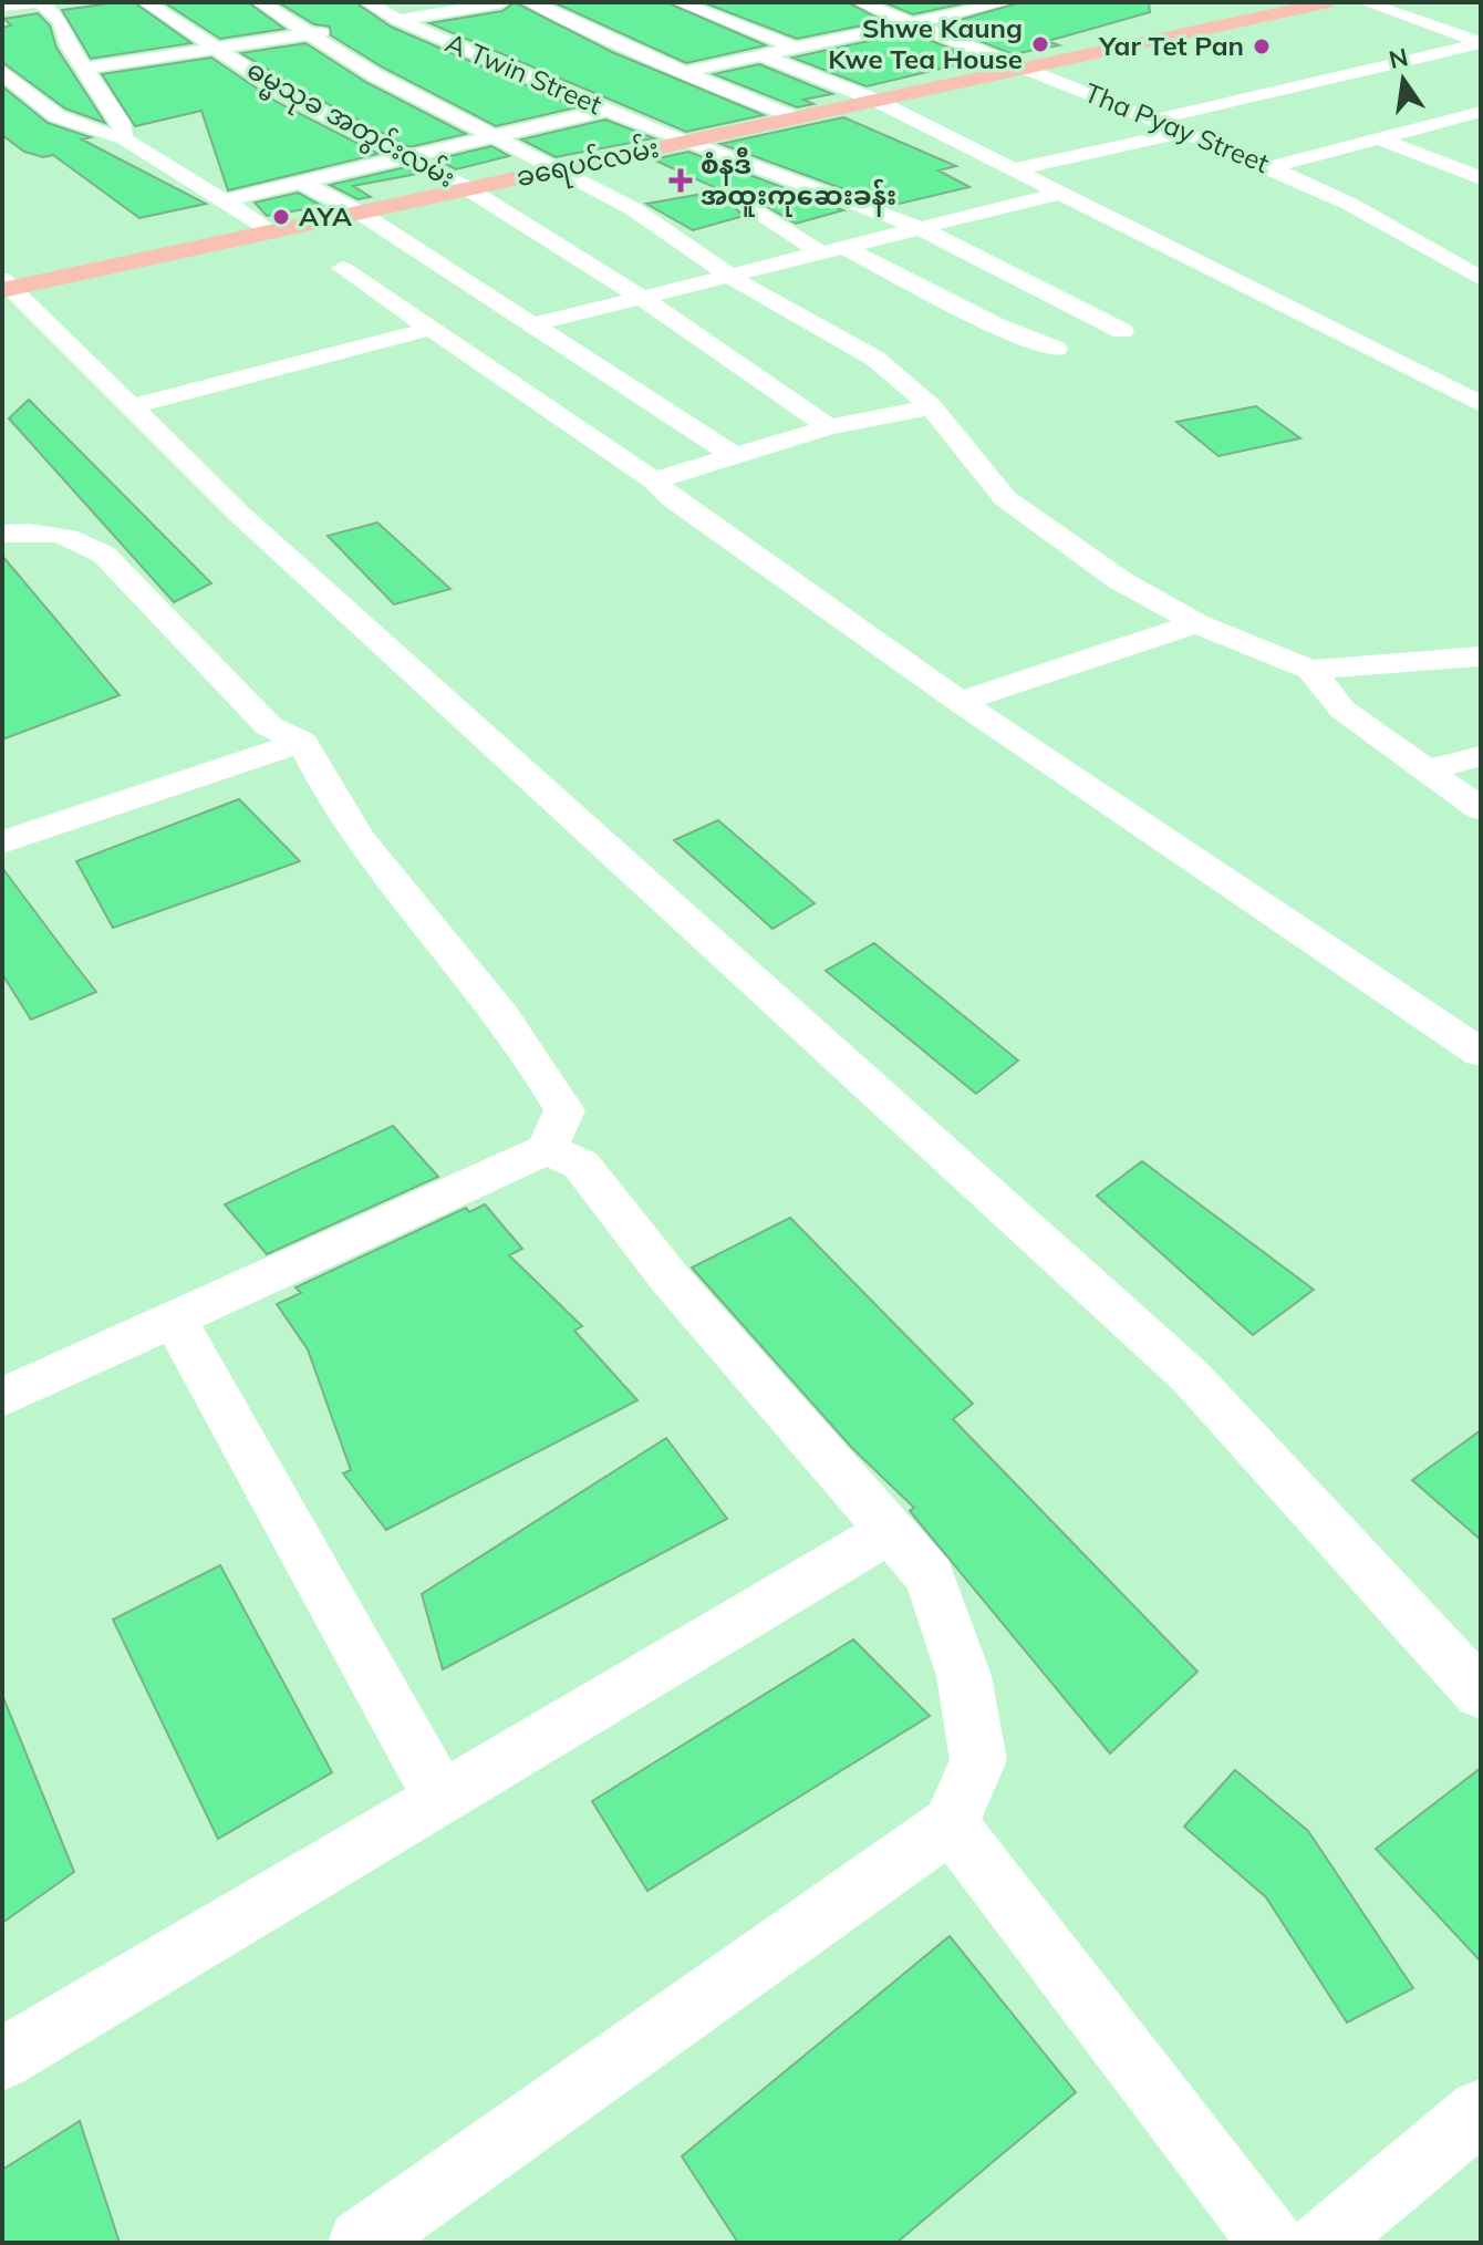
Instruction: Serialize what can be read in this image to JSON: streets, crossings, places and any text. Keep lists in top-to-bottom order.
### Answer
{
  "streets": {
    "main road": ["ခရေပင်လမ်း"],
    "street": ["A Twin Street", "ဓမ္မသုခ အတွင်းလမ်း", "Tha Pyay Street"]
  },
  "crossings": [
    ["A Twin Street", "ခရေပင်လမ်း"],
    ["ဓမ္မသုခ အတွင်းလမ်း", "ခရေပင်လမ်း"],
    ["Tha Pyay Street", "ခရေပင်လမ်း"]
  ],
  "places": {
    "other": ["Shwe Kaung Kwe Tea House", "Yar Tet Pan", "AYA"],
    "health": ["စံနဒီ အထူးကုဆေးခန်း"]
  },
  "north": "top"
}
